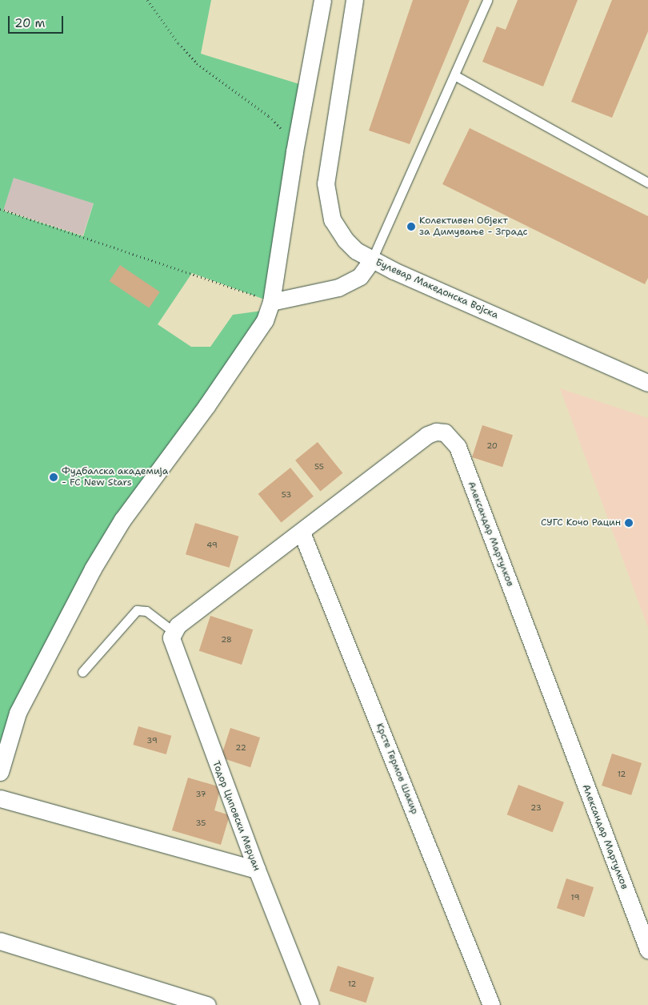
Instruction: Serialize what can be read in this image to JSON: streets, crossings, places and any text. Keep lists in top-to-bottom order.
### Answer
{
  "streets": {
    "street": [
      "Булевар Македонска Војска",
      "Александар Мартулков",
      "Крсте Гермов Шакир",
      "Тодор Циповски Мерџан"
    ]
  },
  "crossings": [
    ["Александар Мартулков", "Крсте Гермов Шакир"],
    ["Александар Мартулков", "Тодор Циповски Мерџан"]
  ],
  "places": ["Колективен Објект за Димување - Зградс", "Фудбалска академија - FC New Stars", "СУГС Кочо Рацин"],
  "house_numbers": [
    "20",
    "55",
    "53",
    "49",
    "28",
    "39",
    "22",
    "12",
    "37",
    "23",
    "35",
    "19",
    "12"
  ],
  "scale_bar": "20 m"
}
